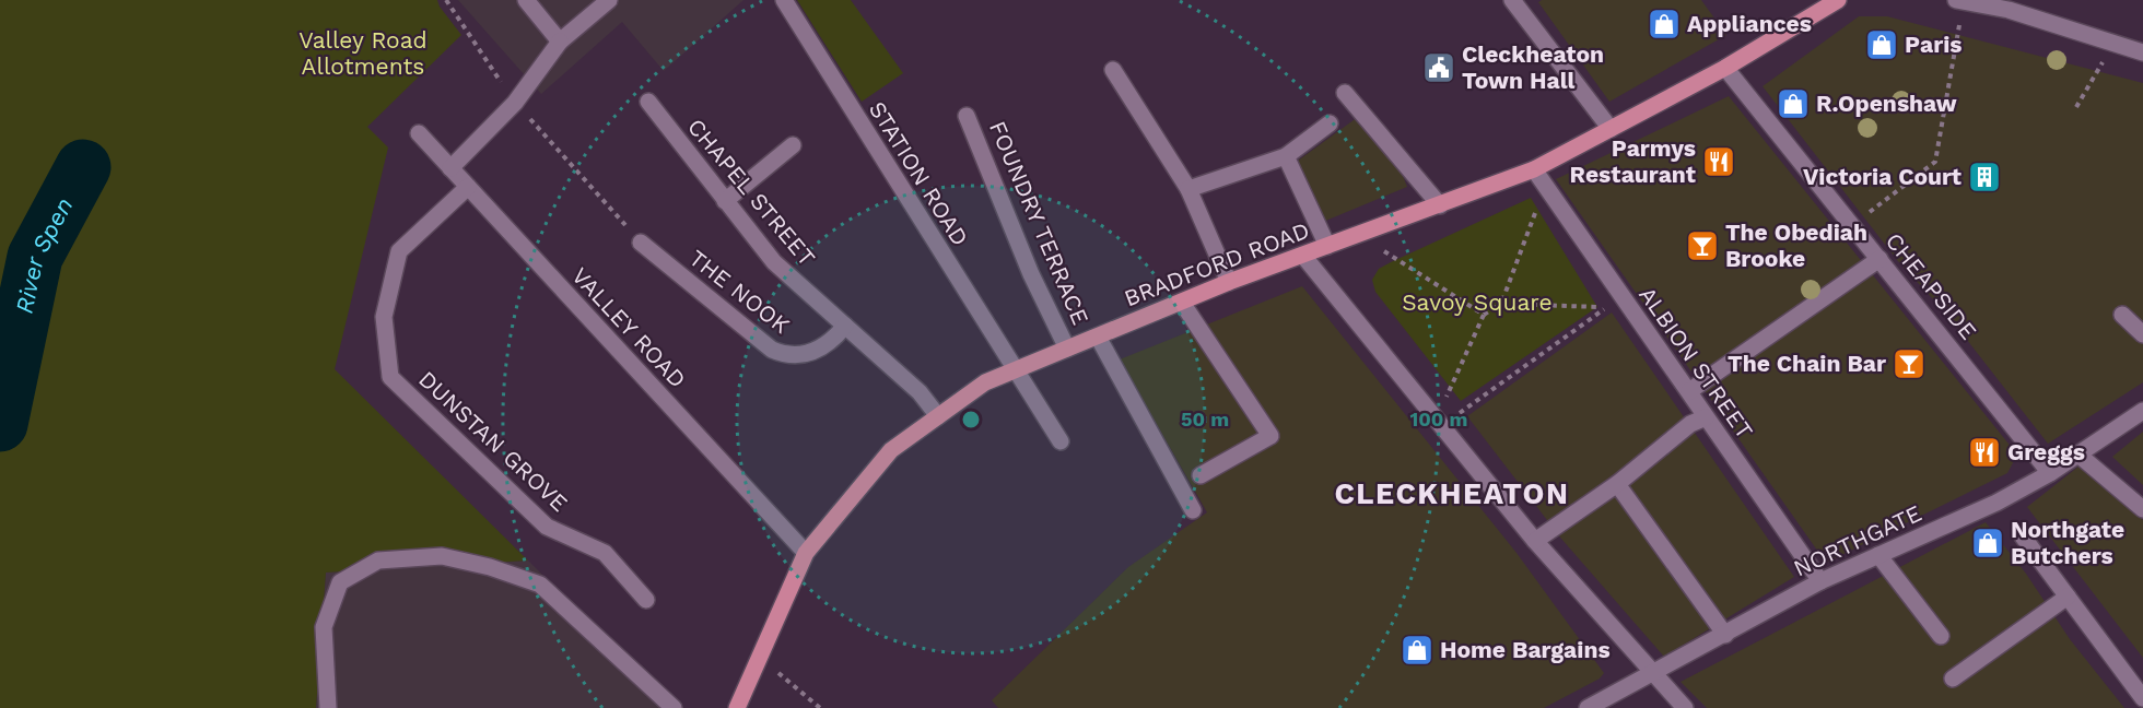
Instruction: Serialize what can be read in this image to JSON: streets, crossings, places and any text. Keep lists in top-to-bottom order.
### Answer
{
  "streets": {
    "main road": ["BRADFORD ROAD"],
    "street": [
      "STATION ROAD",
      "CHAPEL STREET",
      "FOUNDRY TERRACE",
      "CHEAPSIDE",
      "THE NOOK",
      "VALLEY ROAD",
      "ALBION STREET",
      "DUNSTAN GROVE",
      "NORTHGATE"
    ]
  },
  "crossings": [
    ["STATION ROAD", "BRADFORD ROAD"],
    ["CHAPEL STREET", "BRADFORD ROAD"],
    ["CHAPEL STREET", "THE NOOK"],
    ["FOUNDRY TERRACE", "BRADFORD ROAD"],
    ["BRADFORD ROAD", "CHEAPSIDE"],
    ["BRADFORD ROAD", "VALLEY ROAD"],
    ["BRADFORD ROAD", "ALBION STREET"],
    ["CHEAPSIDE", "NORTHGATE"],
    ["VALLEY ROAD", "DUNSTAN GROVE"],
    ["ALBION STREET", "NORTHGATE"]
  ],
  "districts": ["CLECKHEATON"],
  "water": ["River Spen"],
  "parks": ["Valley Road Allotments", "Savoy Square"],
  "places": {
    "shop": [
      "Appliances",
      "Paris",
      "R.Openshaw",
      "Northgate Butchers",
      "Home Bargains"
    ],
    "public building": ["Cleckheaton Town Hall"],
    "restaurant": ["Parmys Restaurant", "Greggs"],
    "building": ["Victoria Court"],
    "bar": ["The Obediah Brooke", "The Chain Bar"]
  },
  "rings": ["50 m", "100 m"]
}
